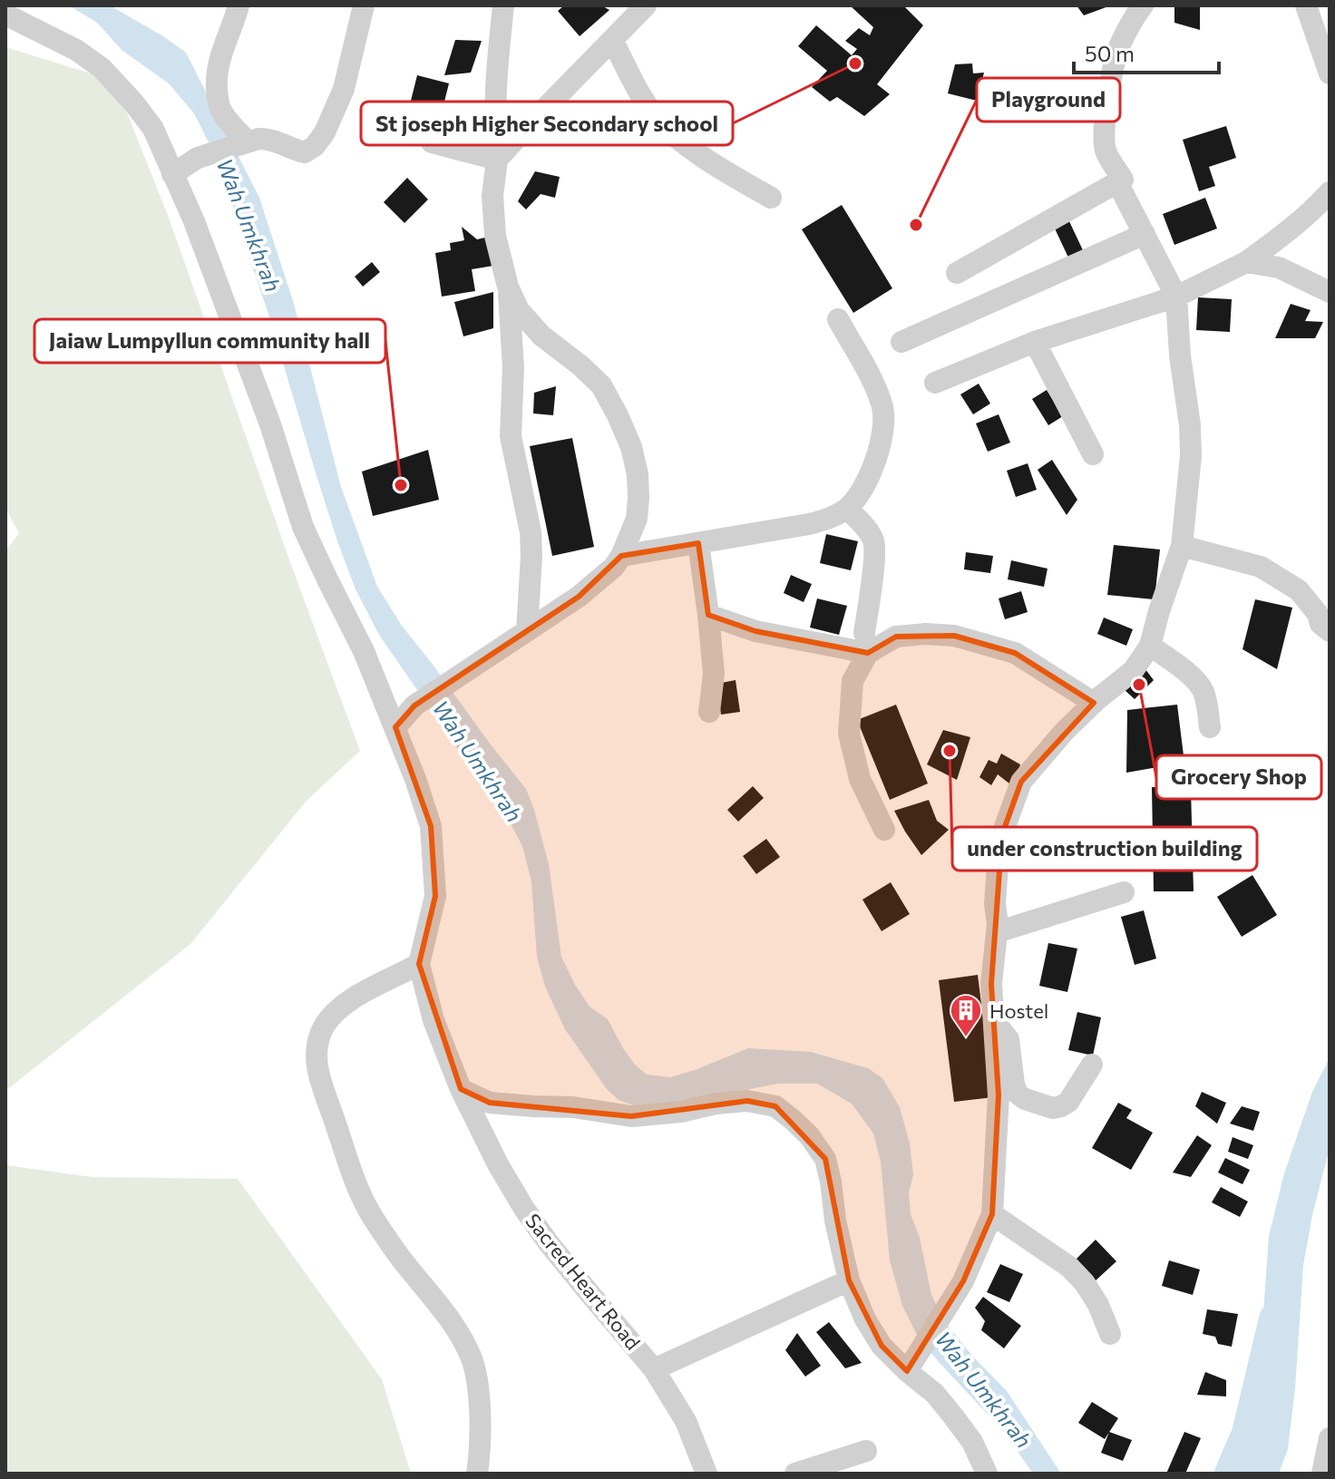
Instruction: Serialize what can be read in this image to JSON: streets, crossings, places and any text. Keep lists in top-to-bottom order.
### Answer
{
  "streets": {
    "street": ["Sacred Heart Road"]
  },
  "water": ["Wah Umkhrah"],
  "places": {
    "other": [
      "St joseph Higher Secondary school",
      "Playground",
      "Jaiaw Lumpyllun community hall",
      "Grocery Shop",
      "under construction building"
    ],
    "building": ["Hostel"]
  },
  "scale_bar": "50 m"
}
